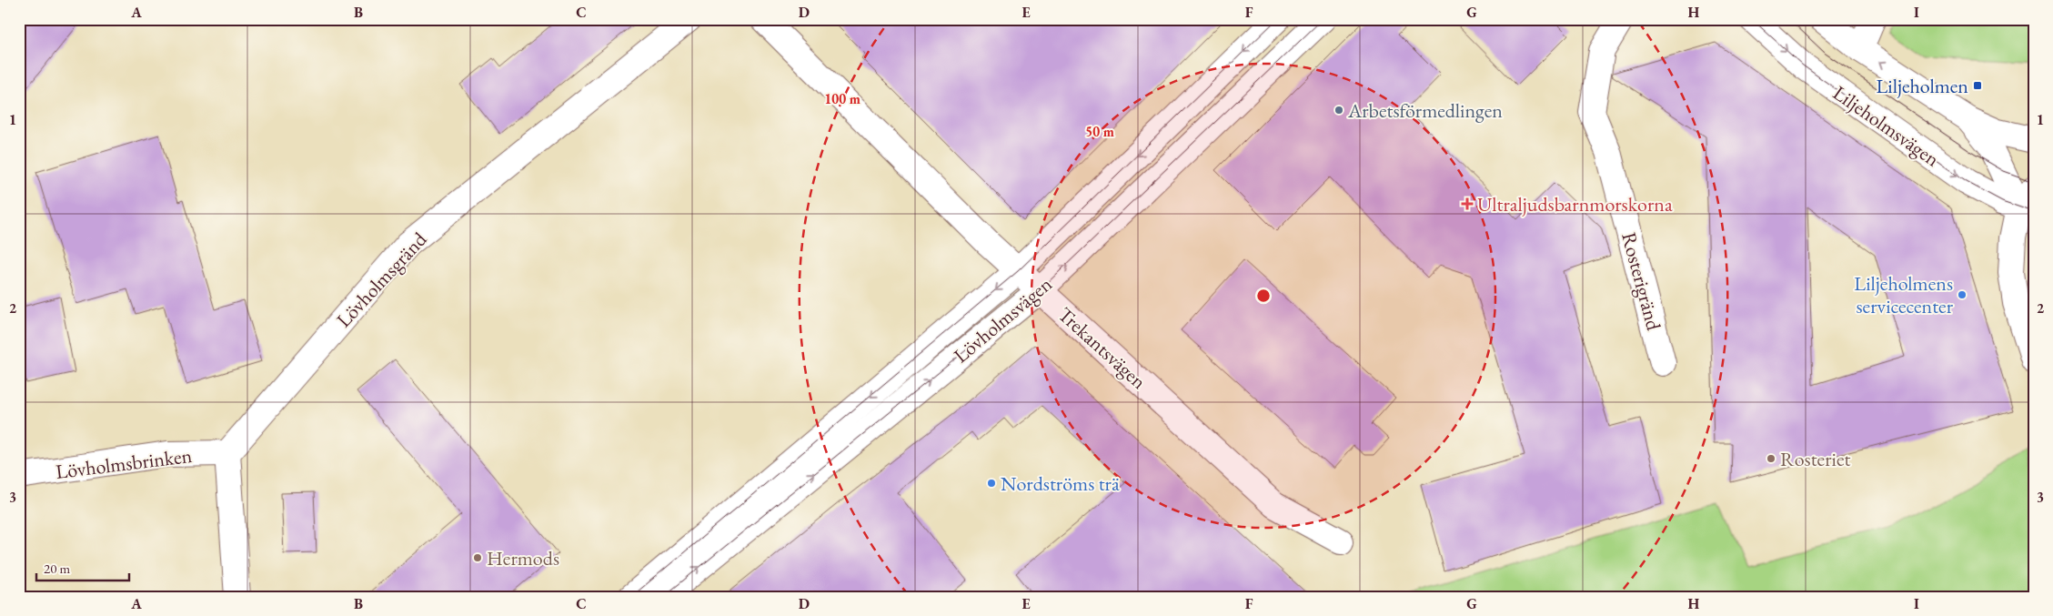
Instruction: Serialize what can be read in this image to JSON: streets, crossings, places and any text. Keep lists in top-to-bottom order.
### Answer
{
  "streets": {
    "street": [
      "Liljeholmsvägen",
      "Lövholmsgränd",
      "Rosterigränd",
      "Lövholmsvägen",
      "Trekantsvägen",
      "Lövholmsbrinken"
    ]
  },
  "crossings": [
    ["Lövholmsgränd", "Lövholmsbrinken"],
    ["Lövholmsvägen", "Trekantsvägen"]
  ],
  "places": {
    "transit": ["Liljeholmen"],
    "other": [
      "Arbetsförmedlingen",
      "Liljeholmens servicecenter",
      "Rosteriet",
      "Nordströms trä",
      "Hermods"
    ],
    "health": ["Ultraljudsbarnmorskorna"]
  },
  "scale_bar": "20 m",
  "grid": {
    "columns": [
      "A",
      "B",
      "C",
      "D",
      "E",
      "F",
      "G",
      "H",
      "I"
    ],
    "rows": ["1", "2", "3"]
  },
  "rings": ["100 m", "50 m"]
}
